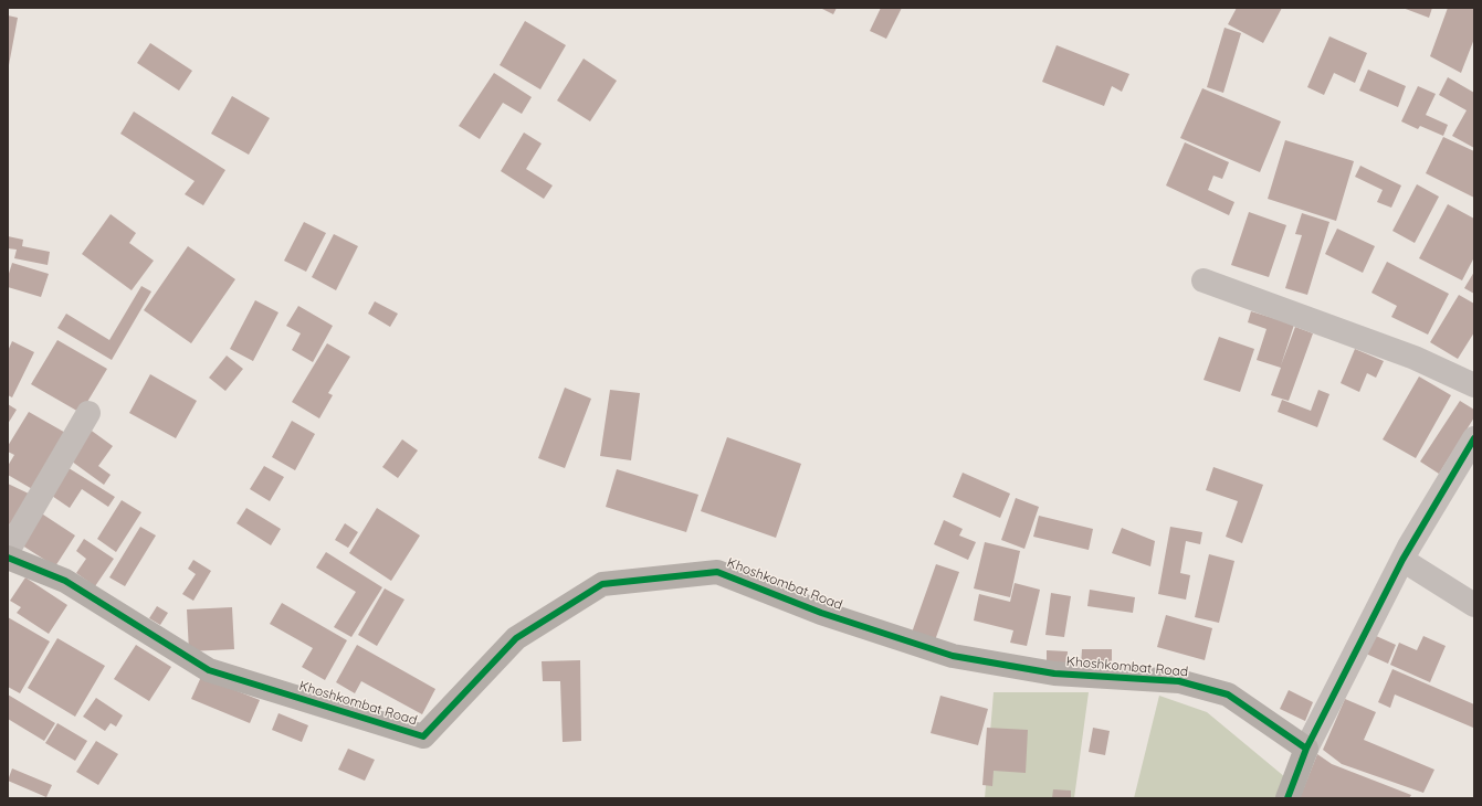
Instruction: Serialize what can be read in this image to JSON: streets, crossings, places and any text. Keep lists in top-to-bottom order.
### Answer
{
  "streets": {
    "street": ["Khoshkombat Road"]
  }
}
